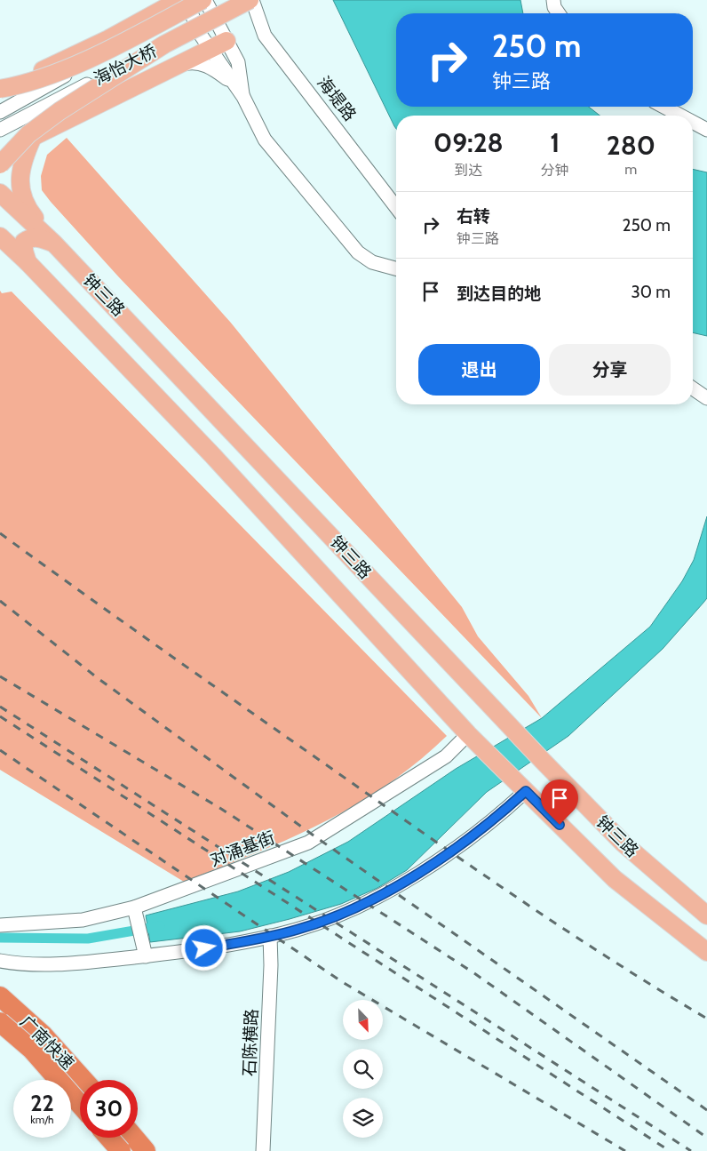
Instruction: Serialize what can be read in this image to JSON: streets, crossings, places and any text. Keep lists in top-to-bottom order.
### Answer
{
  "streets": {
    "highway": ["广南快速"],
    "main road": ["海怡大桥", "钟三路"],
    "street": ["海堤路", "对涌基街", "石陈横路"]
  },
  "crossings": [
    ["海怡大桥", "海堤路"],
    ["钟三路", "对涌基街"]
  ],
  "north": "bottom right",
  "page": {
    "turn": ["250 m", "钟三路"],
    "eta": [
      "09:28",
      "到达",
      "1",
      "分钟",
      "280",
      "m"
    ],
    "list": [
      {
        "name": "右转",
        "note": "钟三路",
        "value": "250 m"
      },
      {
        "name": "到达目的地",
        "value": "30 m"
      }
    ],
    "buttons": ["退出", "分享"],
    "speed": "22 km/h",
    "limit": "30"
  }
}
